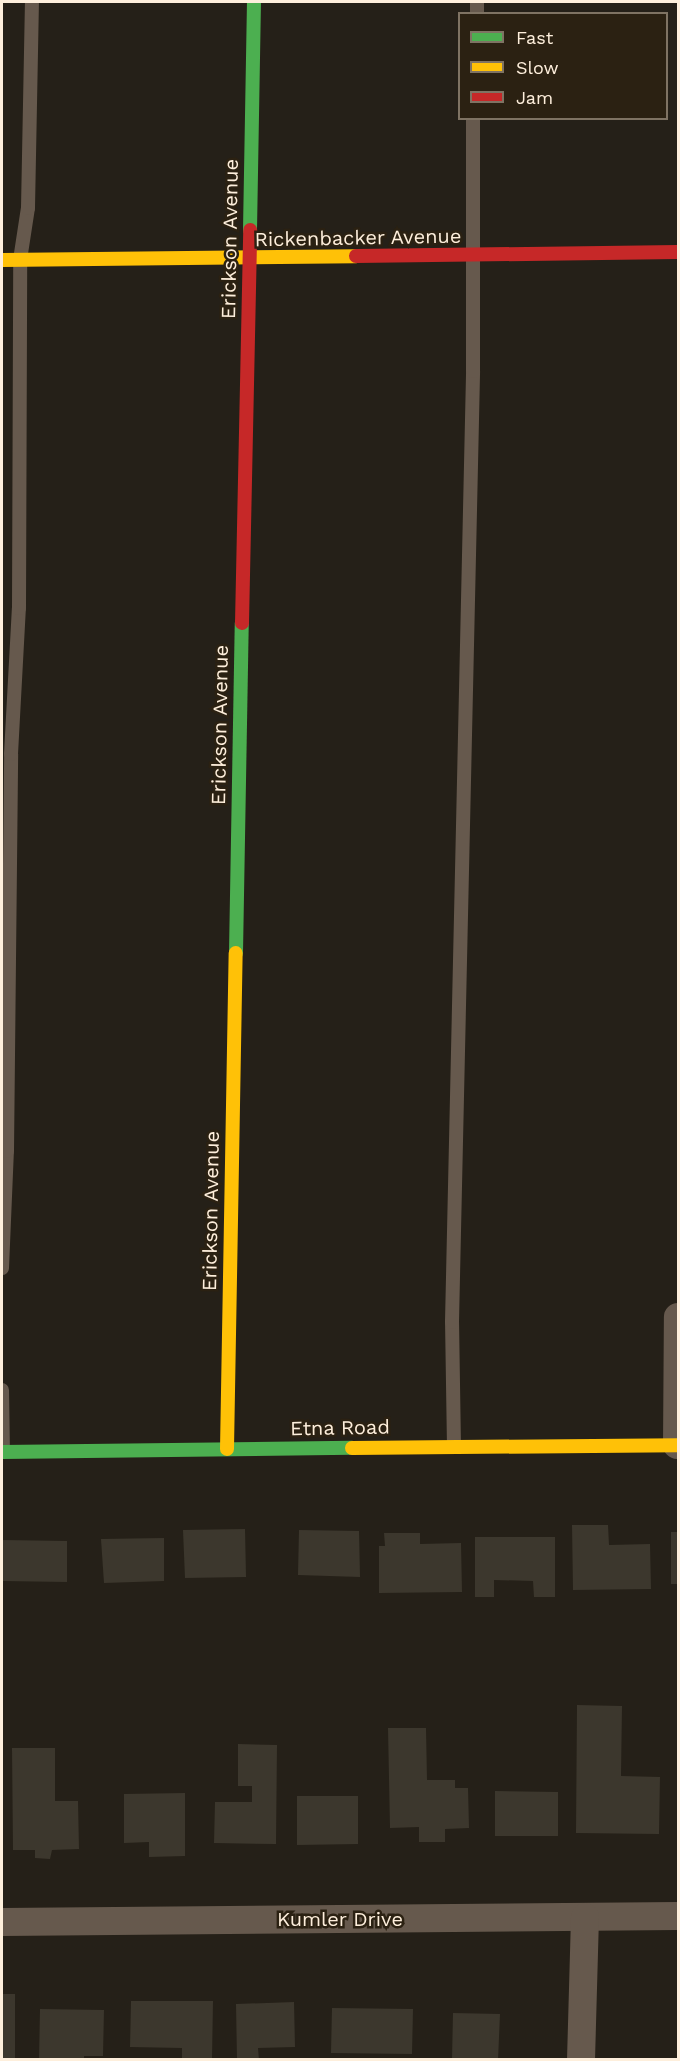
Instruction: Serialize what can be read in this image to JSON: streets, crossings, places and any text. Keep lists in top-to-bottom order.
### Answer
{
  "streets": {
    "street": [
      "Rickenbacker Avenue",
      "Erickson Avenue",
      "Etna Road",
      "Kumler Drive"
    ]
  },
  "crossings": [
    ["Rickenbacker Avenue", "Erickson Avenue"],
    ["Erickson Avenue", "Etna Road"]
  ],
  "legend": ["Fast", "Slow", "Jam"]
}
